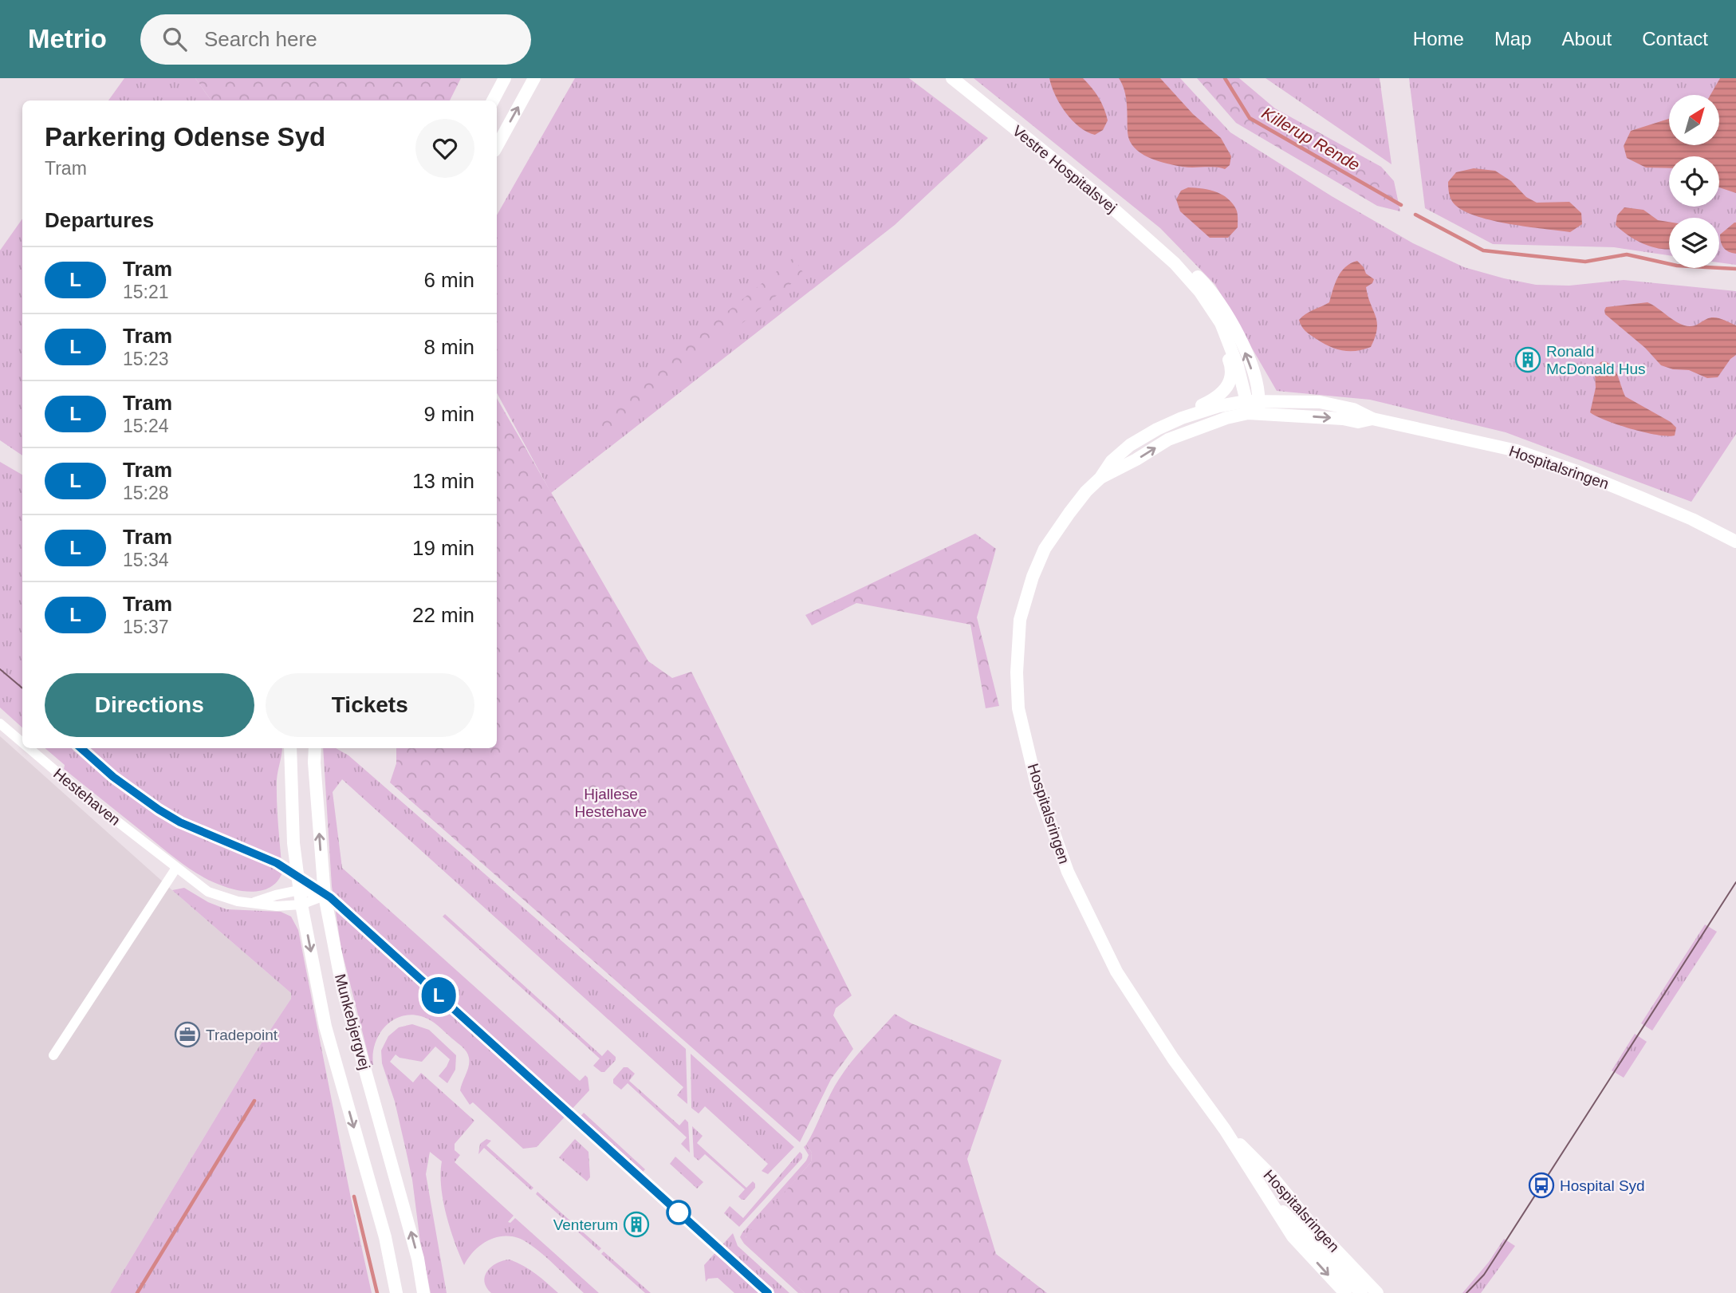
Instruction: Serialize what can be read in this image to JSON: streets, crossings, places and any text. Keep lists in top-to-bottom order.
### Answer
{
  "streets": {
    "street": [
      "Vestre Hospitalsvej",
      "Hospitalsringen",
      "Hestehaven",
      "Munkebjergvej"
    ]
  },
  "crossings": [
    ["Vestre Hospitalsvej", "Hospitalsringen"],
    ["Hestehaven", "Munkebjergvej"]
  ],
  "water": ["Killerup Rende"],
  "parks": ["Hjallese Hestehave"],
  "places": {
    "building": ["Ronald McDonald Hus", "Venterum"],
    "office": ["Tradepoint"],
    "bus stop": ["Hospital Syd"]
  },
  "lines": ["tram line L"],
  "north": "top right",
  "page": {
    "header": "Metrio",
    "search": "Search here",
    "nav": [
      "Home",
      "Map",
      "About",
      "Contact"
    ],
    "on_map": "L",
    "heading": [
      ["Parkering Odense Syd", "Tram"],
      "Departures"
    ],
    "list": [
      {
        "mark": "L",
        "name": "Tram",
        "note": "15:21",
        "value": "6 min"
      },
      {
        "mark": "L",
        "name": "Tram",
        "note": "15:23",
        "value": "8 min"
      },
      {
        "mark": "L",
        "name": "Tram",
        "note": "15:24",
        "value": "9 min"
      },
      {
        "mark": "L",
        "name": "Tram",
        "note": "15:28",
        "value": "13 min"
      },
      {
        "mark": "L",
        "name": "Tram",
        "note": "15:34",
        "value": "19 min"
      },
      {
        "mark": "L",
        "name": "Tram",
        "note": "15:37",
        "value": "22 min"
      }
    ],
    "buttons": ["Directions", "Tickets"]
  }
}
